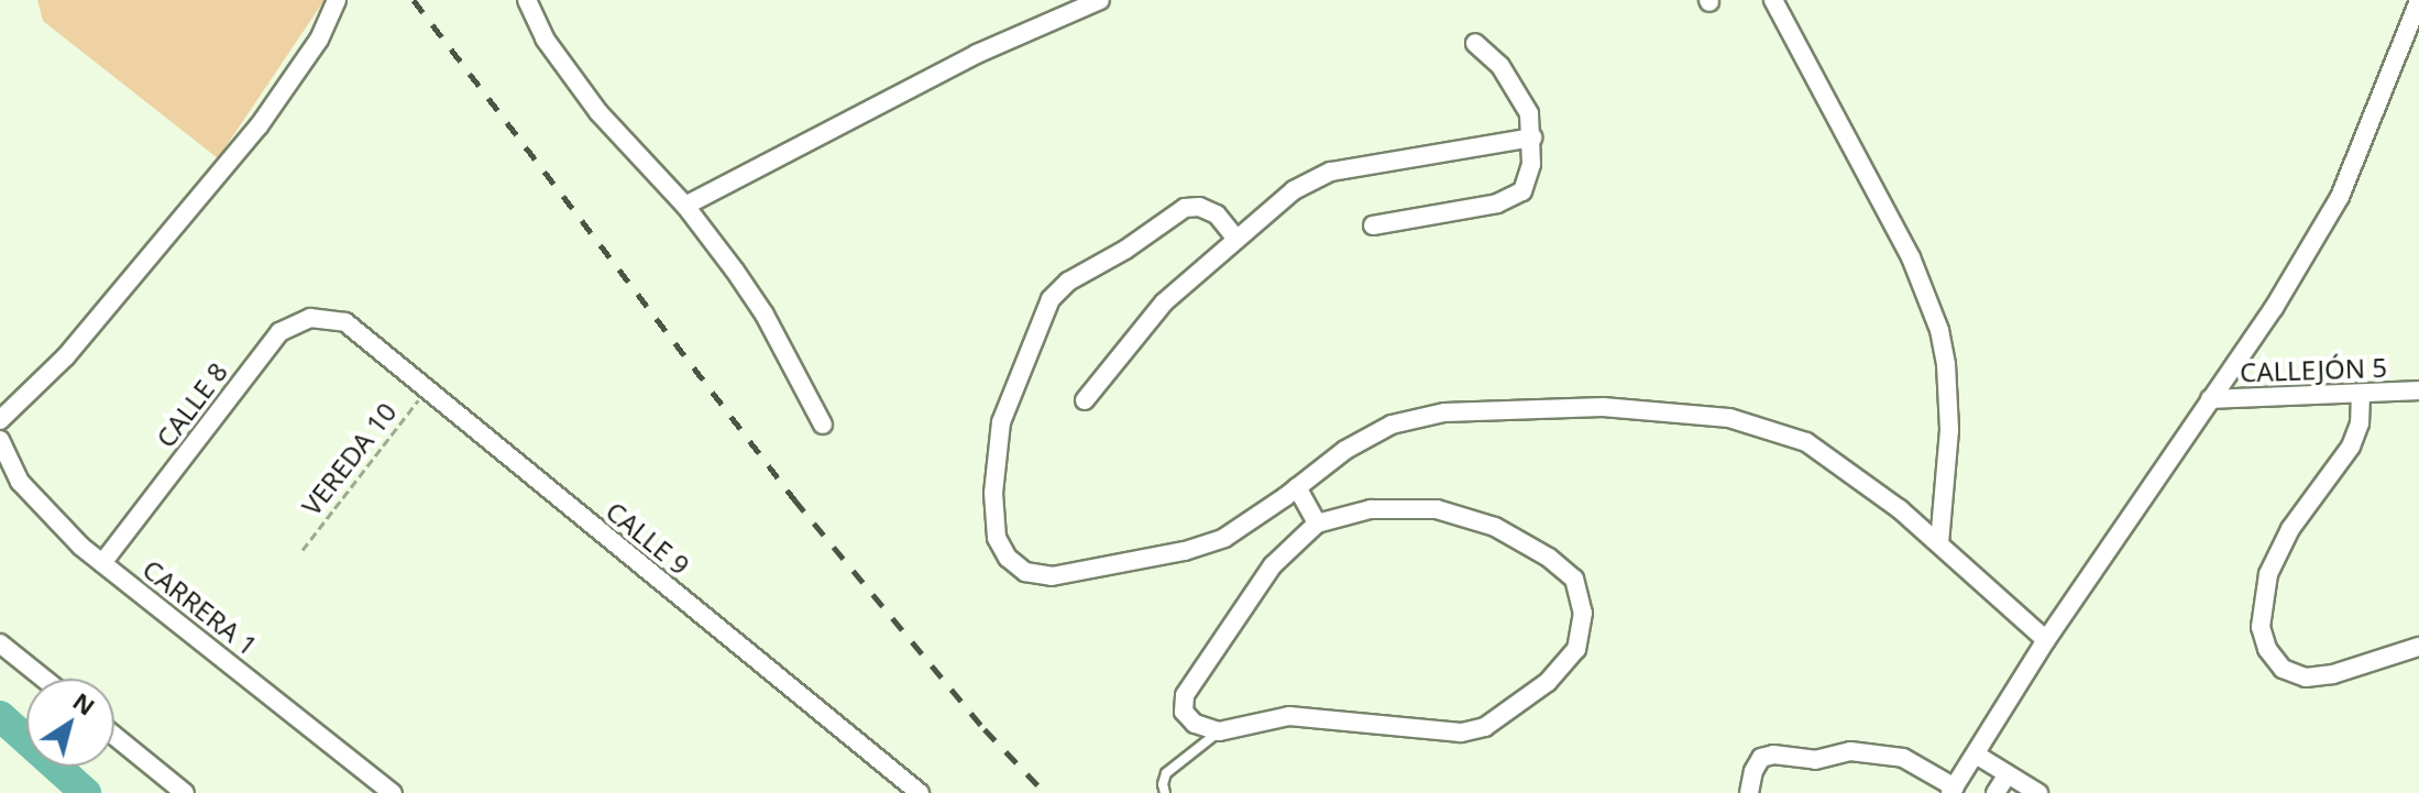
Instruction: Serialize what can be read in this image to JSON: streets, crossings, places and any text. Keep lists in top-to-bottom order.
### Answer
{
  "streets": {
    "street": [
      "CALLEJÓN 5",
      "CALLE 8",
      "CALLE 9",
      "CARRERA 1"
    ],
    "path": ["VEREDA 10"]
  },
  "crossings": [
    ["CALLE 8", "CALLE 9"],
    ["CALLE 8", "CARRERA 1"],
    ["VEREDA 10", "CALLE 9"]
  ],
  "north": "top right"
}
